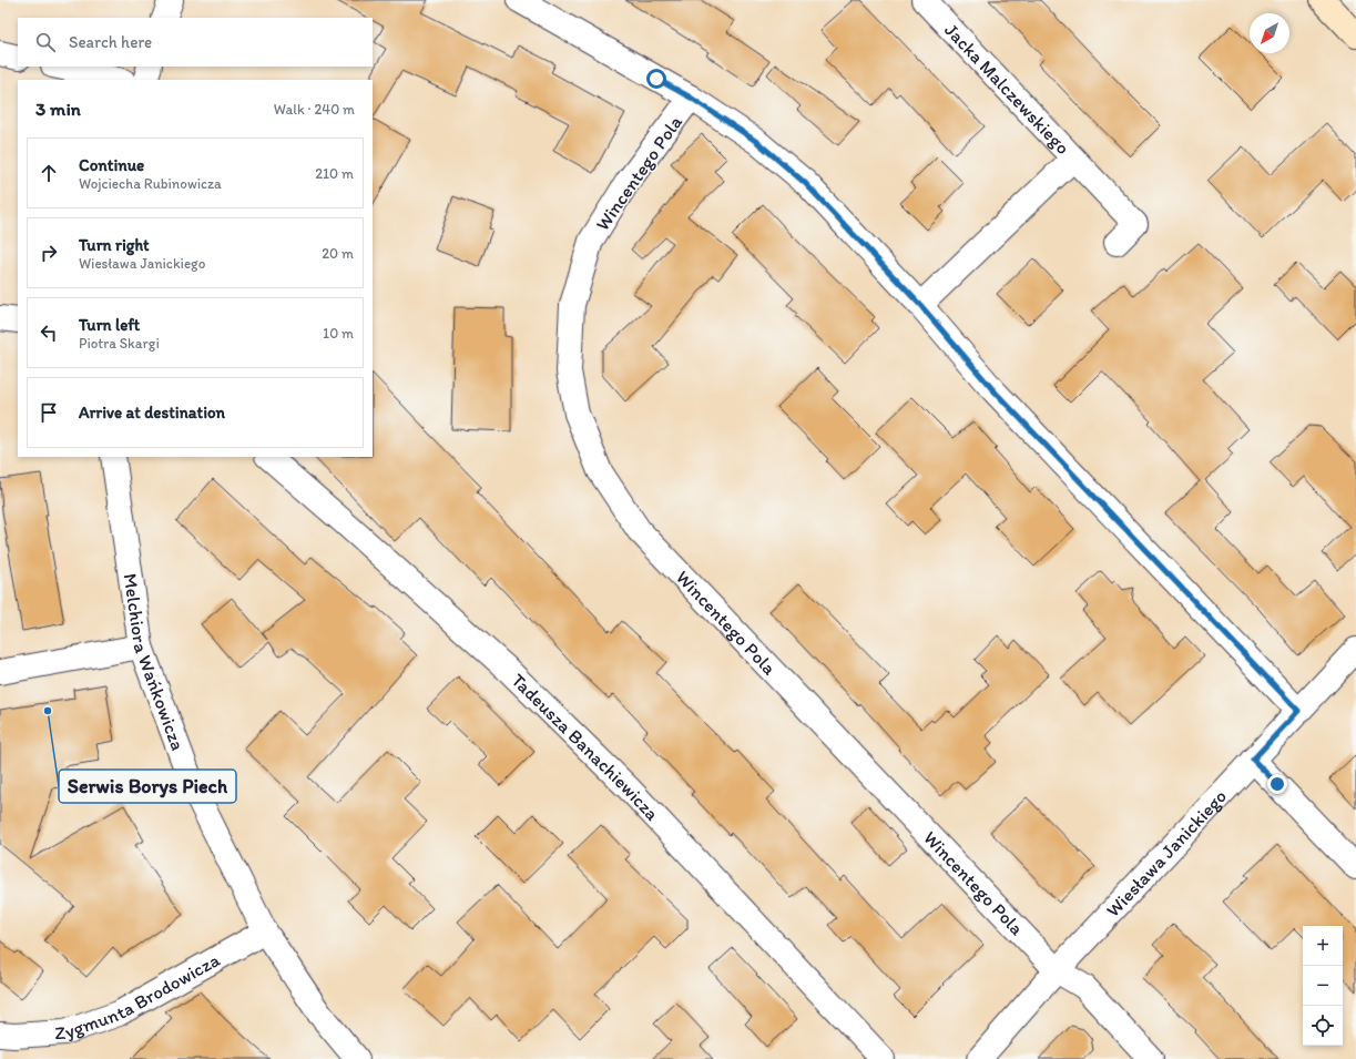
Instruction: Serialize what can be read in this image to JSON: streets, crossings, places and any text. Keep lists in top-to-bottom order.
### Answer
{
  "streets": {
    "street": [
      "Jacka Malczewskiego",
      "Wincentego Pola",
      "Melchiora Wańkowicza",
      "Tadeusza Banachiewicza",
      "Wiesława Janickiego",
      "Zygmunta Brodowicza"
    ]
  },
  "crossings": [
    ["Wincentego Pola", "Wiesława Janickiego"],
    ["Melchiora Wańkowicza", "Zygmunta Brodowicza"]
  ],
  "places": ["Serwis Borys Piech"],
  "north": "bottom left",
  "page": {
    "search": "Search here",
    "heading": ["3 min", "Walk · 240 m"],
    "list": [
      ["Continue", "Wojciecha Rubinowicza", "210 m"],
      ["Turn right", "Wiesława Janickiego", "20 m"],
      ["Turn left", "Piotra Skargi", "10 m"],
      "Arrive at destination"
    ],
    "map_buttons": ["+", "−"]
  }
}
